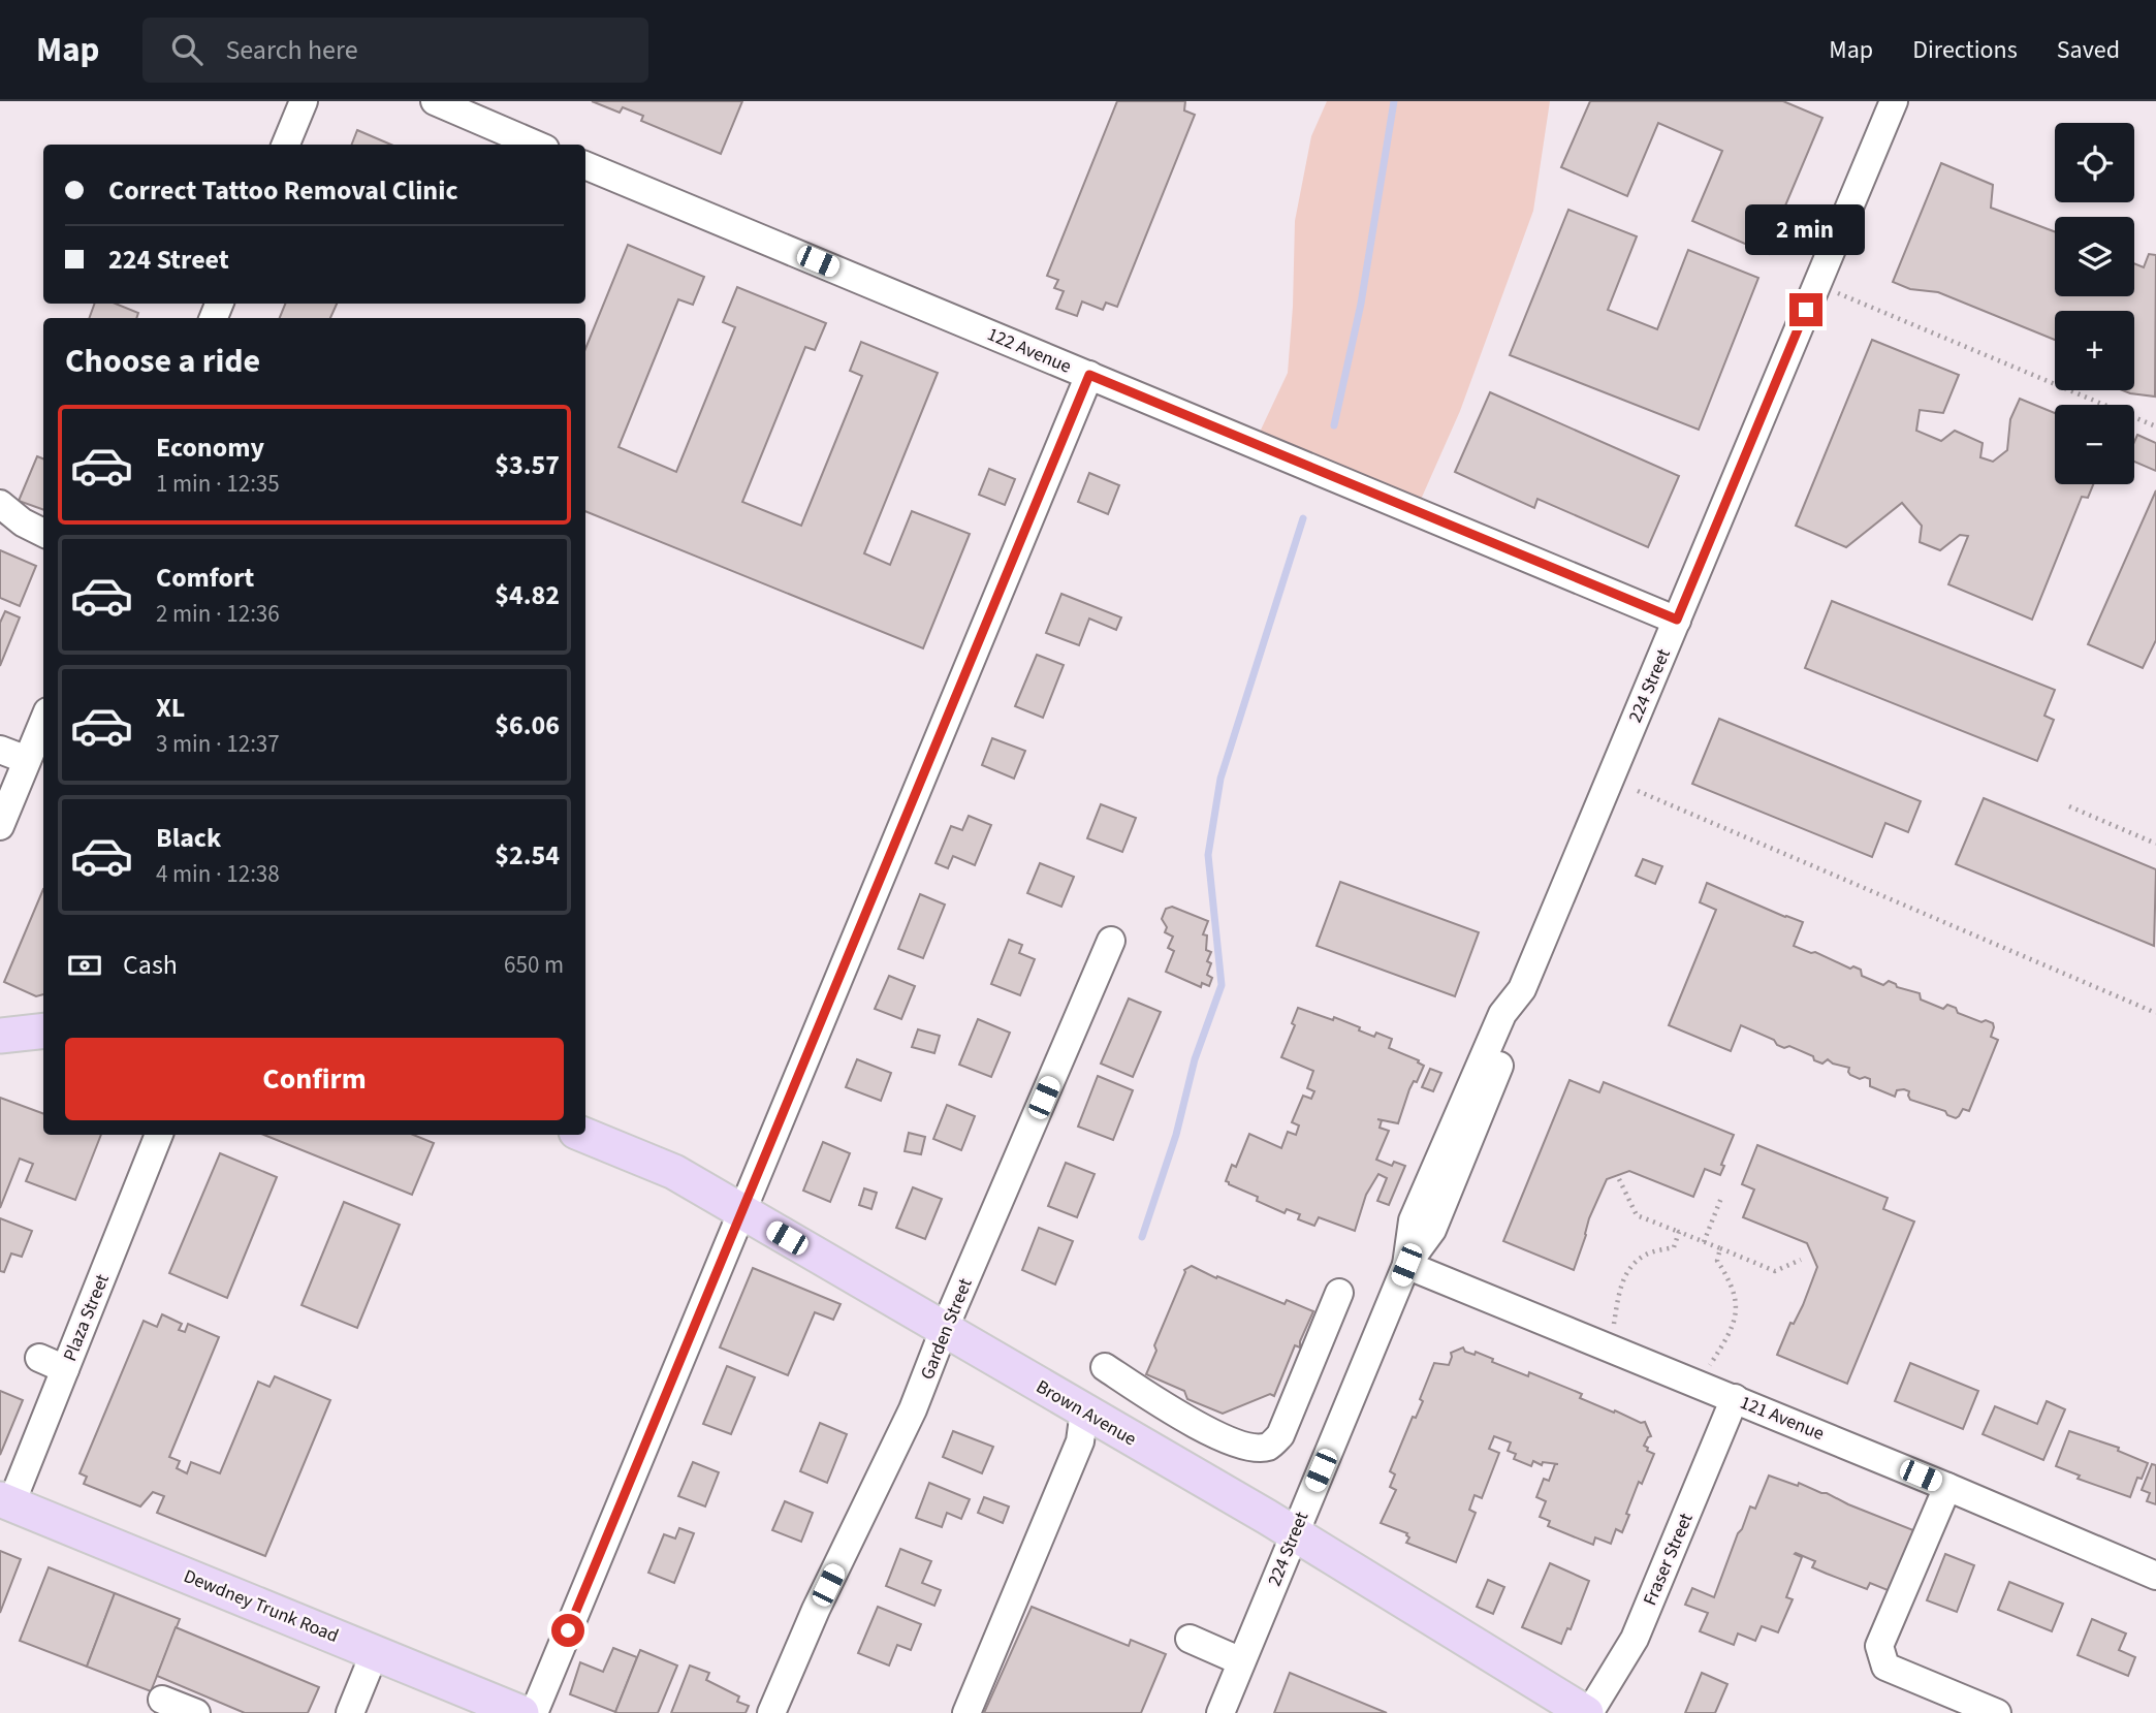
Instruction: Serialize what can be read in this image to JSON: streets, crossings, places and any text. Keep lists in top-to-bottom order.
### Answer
{
  "streets": {
    "main road": ["Brown Avenue", "Dewdney Trunk Road"],
    "street": [
      "122 Avenue",
      "224 Street",
      "Plaza Street",
      "Garden Street",
      "121 Avenue",
      "Fraser Street"
    ]
  },
  "crossings": [
    ["122 Avenue", "224 Street"],
    ["224 Street", "Brown Avenue"],
    ["224 Street", "121 Avenue"],
    ["Plaza Street", "Dewdney Trunk Road"],
    ["Garden Street", "Brown Avenue"],
    ["Brown Avenue", "Fraser Street"],
    ["121 Avenue", "Fraser Street"]
  ],
  "page": {
    "header": "Map",
    "search": "Search here",
    "nav": ["Map", "Directions", "Saved"],
    "map_buttons": ["+", "−"],
    "banner": ["Correct Tattoo Removal Clinic", "224 Street"],
    "bubble": "2 min",
    "heading": "Choose a ride",
    "list": [
      {
        "name": "Economy",
        "note": "1 min · 12:35",
        "value": "$3.57"
      },
      {
        "name": "Comfort",
        "note": "2 min · 12:36",
        "value": "$4.82"
      },
      {
        "name": "XL",
        "note": "3 min · 12:37",
        "value": "$6.06"
      },
      {
        "name": "Black",
        "note": "4 min · 12:38",
        "value": "$2.54"
      }
    ],
    "pay": ["Cash", "650 m"],
    "buttons": "Confirm"
  }
}
